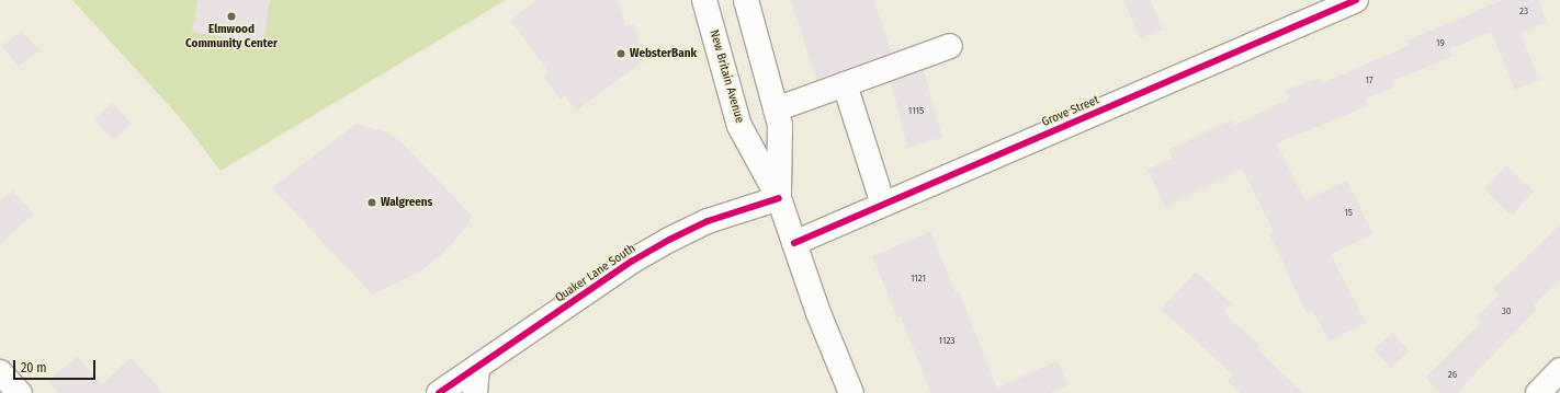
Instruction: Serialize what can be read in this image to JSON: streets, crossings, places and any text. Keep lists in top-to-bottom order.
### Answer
{
  "streets": {
    "main road": ["New Britain Avenue", "Grove Street", "Quaker Lane South"]
  },
  "crossings": [
    ["New Britain Avenue", "Grove Street"],
    ["New Britain Avenue", "Quaker Lane South"]
  ],
  "places": ["Elmwood Community Center", "WebsterBank", "Walgreens"],
  "house_numbers": [
    "23",
    "19",
    "17",
    "1115",
    "15",
    "1121",
    "30",
    "1123",
    "26"
  ],
  "scale_bar": "20 m"
}
